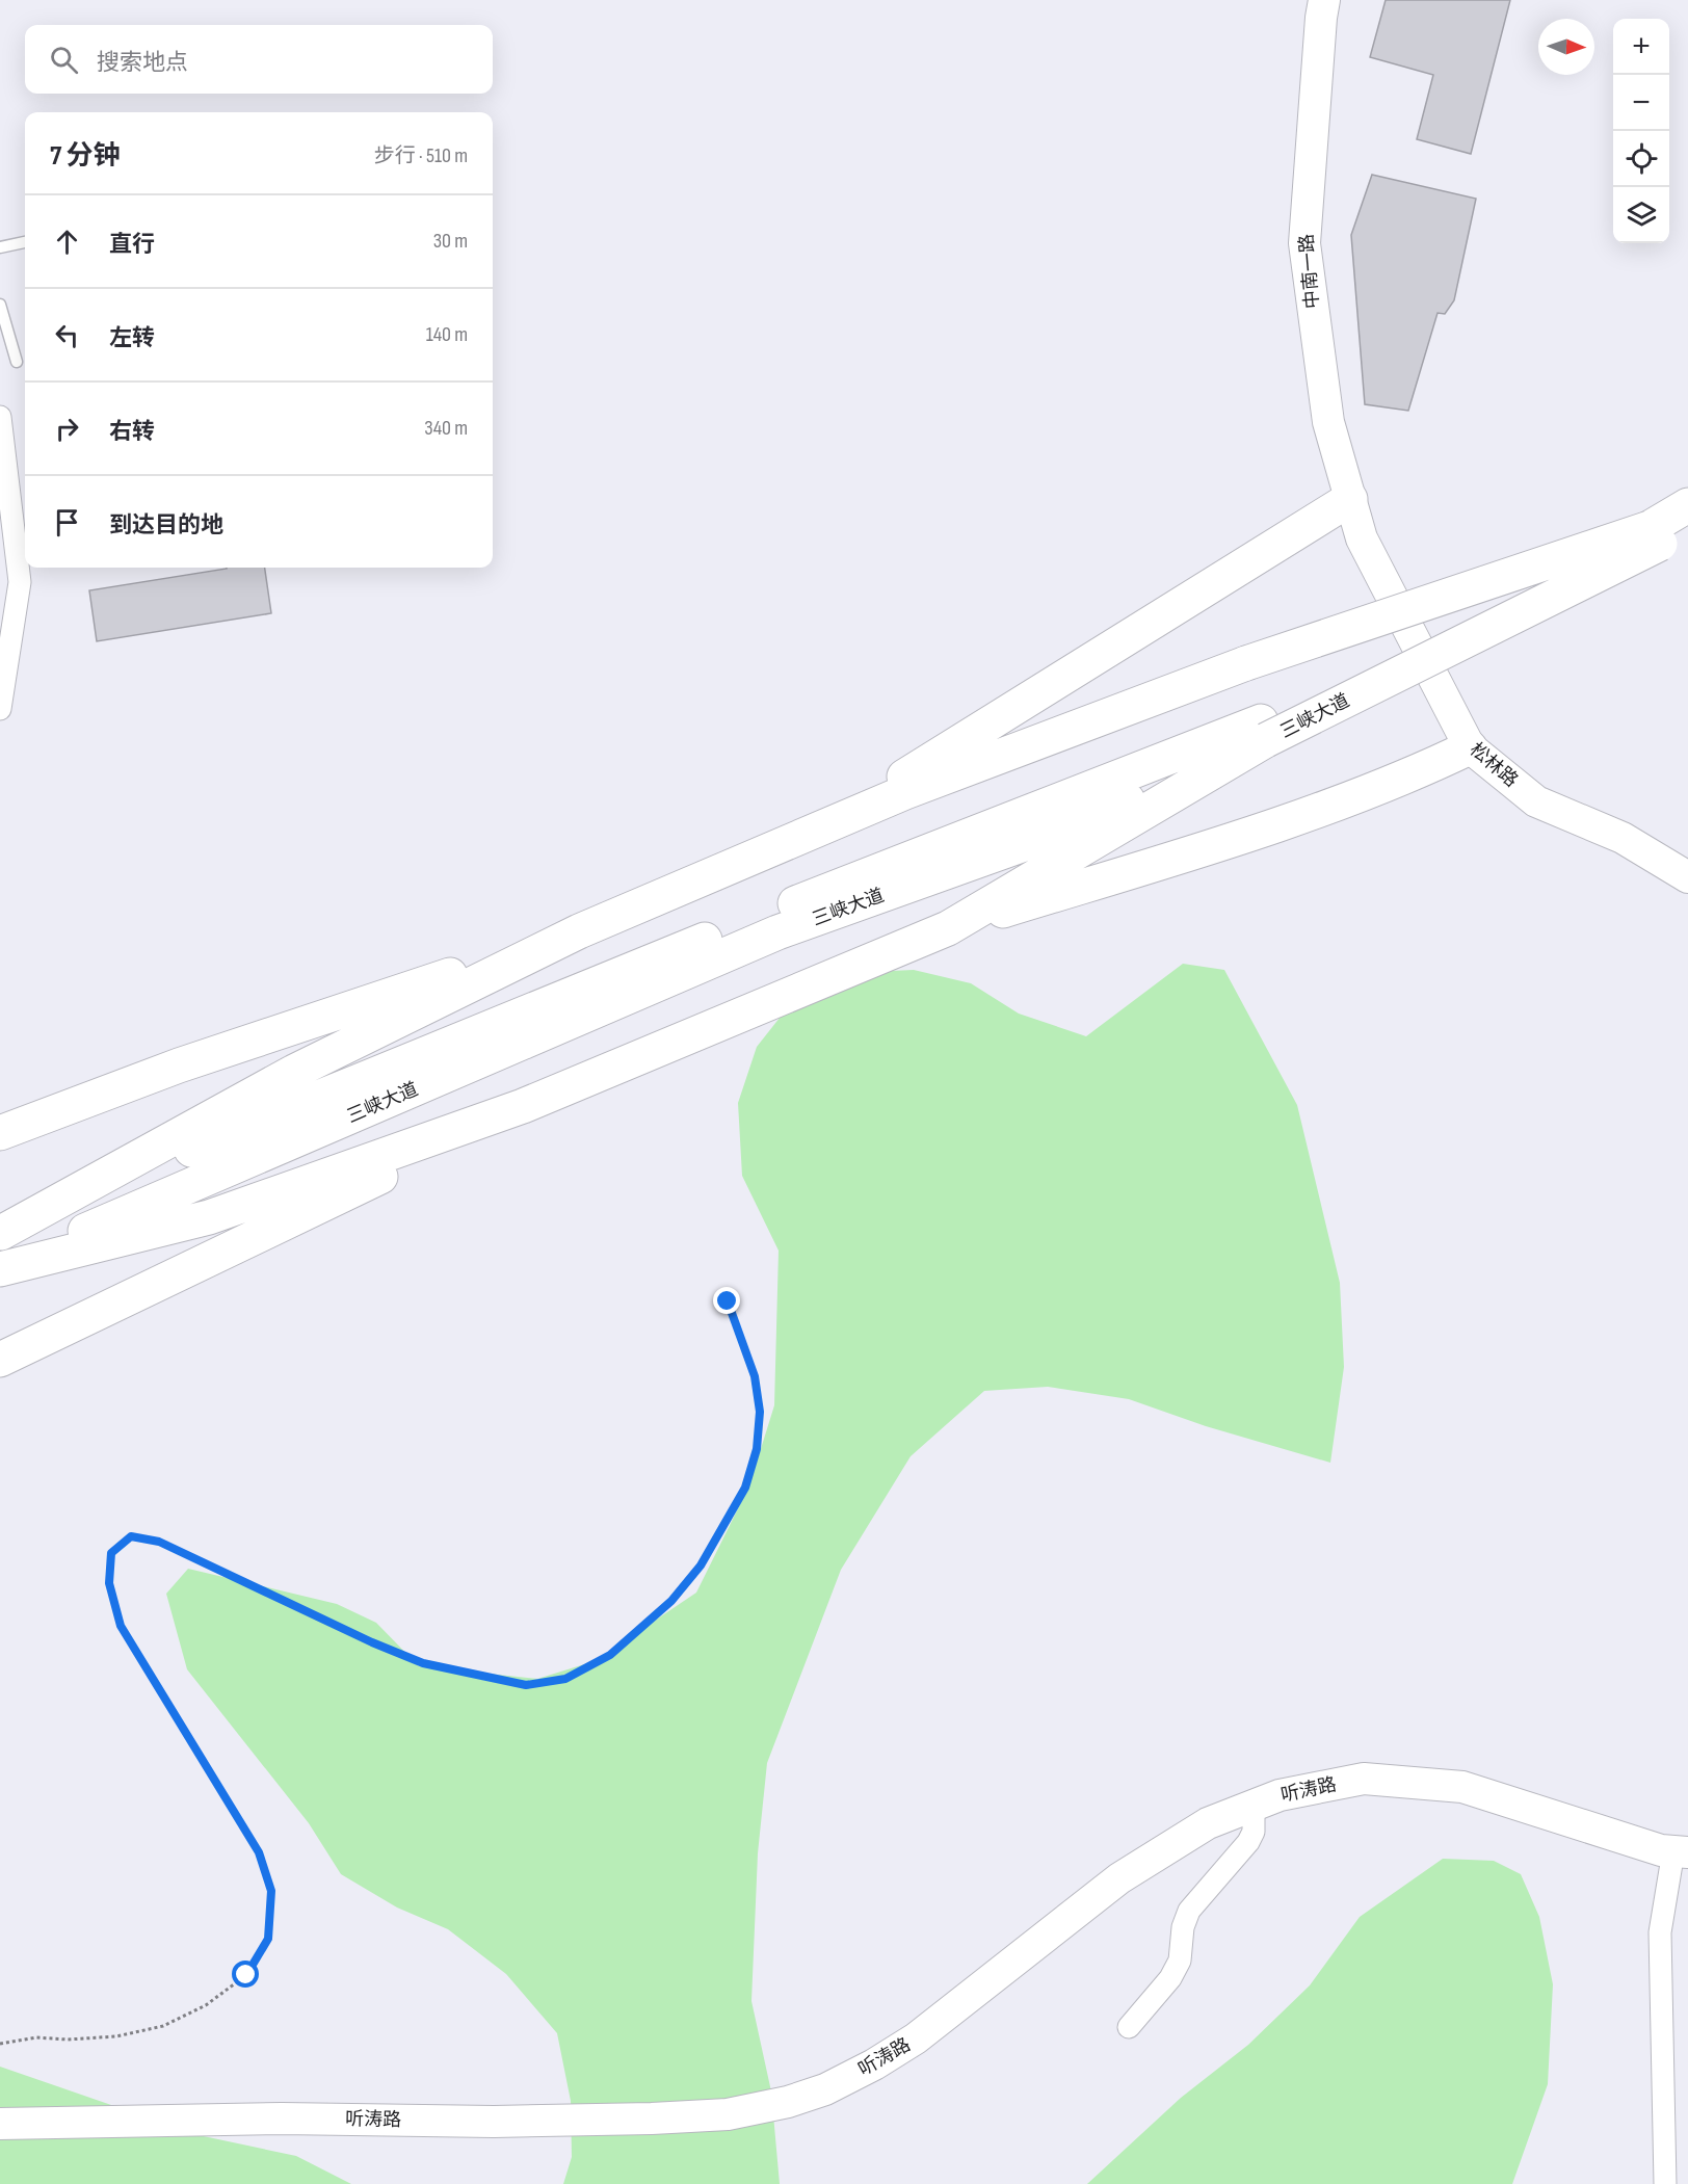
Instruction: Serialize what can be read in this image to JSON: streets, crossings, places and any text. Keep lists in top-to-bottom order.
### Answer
{
  "streets": {
    "highway": ["三峡大道"],
    "street": ["中南一路", "松林路", "听涛路"]
  },
  "crossings": [
    ["中南一路", "松林路"]
  ],
  "north": "right",
  "page": {
    "map_buttons": ["+", "−"],
    "search": "搜索地点",
    "heading": ["7 分钟", "步行 · 510 m"],
    "list": [
      ["直行", "30 m"],
      ["左转", "140 m"],
      ["右转", "340 m"],
      "到达目的地"
    ]
  }
}
